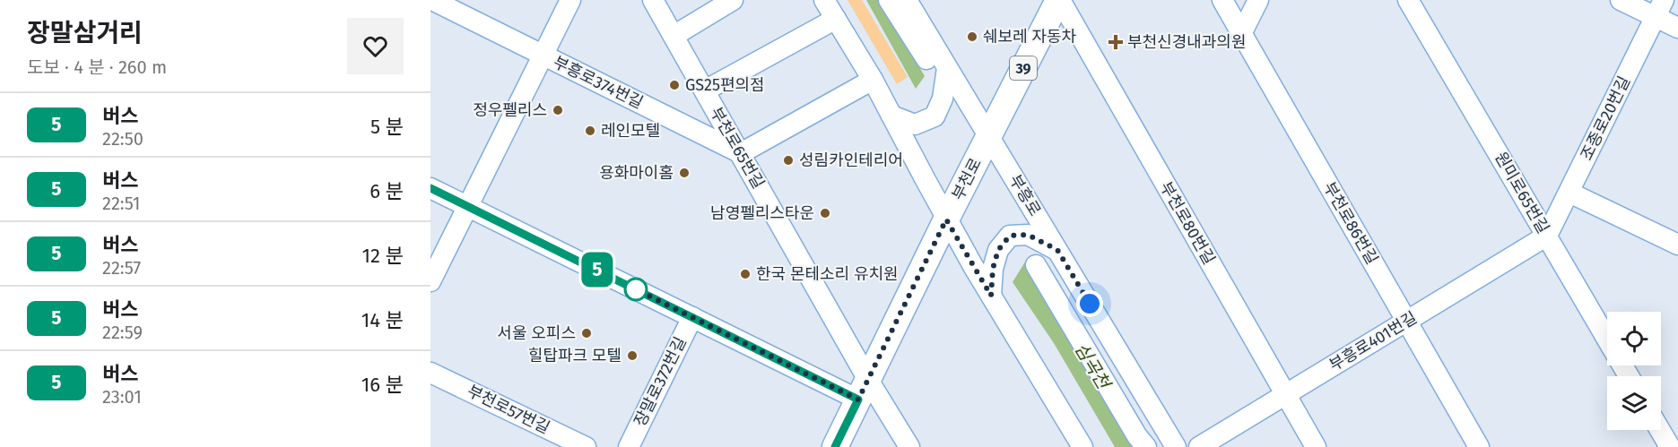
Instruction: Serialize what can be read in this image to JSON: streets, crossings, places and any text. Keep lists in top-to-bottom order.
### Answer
{
  "streets": {
    "main road": ["39", "부천로"],
    "street": [
      "부흥로374번길",
      "조종로20번길",
      "부천로65번길",
      "원미로65번길",
      "부흥로",
      "부천로80번길",
      "부천로86번길",
      "부흥로401번길",
      "장말로372번길",
      "부천로57번길"
    ]
  },
  "crossings": [
    ["부흥로374번길", "부천로65번길"],
    ["조종로20번길", "원미로65번길"],
    ["조종로20번길", "부흥로401번길"],
    ["부천로65번길", "부천로"],
    ["부천로", "부흥로"],
    ["부천로", "부천로80번길"],
    ["원미로65번길", "부흥로401번길"],
    ["부천로80번길", "부흥로401번길"],
    ["부천로86번길", "부흥로401번길"]
  ],
  "water": ["심곡천"],
  "places": {
    "other": [
      "쉐보레 자동차",
      "GS25편의점",
      "정우펠리스",
      "레인모텔",
      "성림카인테리어",
      "용화마이홈",
      "남영펠리스타운",
      "한국 몬테소리 유치원",
      "서울 오피스",
      "힐탑파크 모텔"
    ],
    "health": ["부천신경내과의원"]
  },
  "lines": ["bus line 5"],
  "page": {
    "heading": ["장말삼거리", "도보 · 4 분 · 260 m"],
    "on_map": "5",
    "list": [
      {
        "mark": "5",
        "name": "버스",
        "note": "22:50",
        "value": "5 분"
      },
      {
        "mark": "5",
        "name": "버스",
        "note": "22:51",
        "value": "6 분"
      },
      {
        "mark": "5",
        "name": "버스",
        "note": "22:57",
        "value": "12 분"
      },
      {
        "mark": "5",
        "name": "버스",
        "note": "22:59",
        "value": "14 분"
      },
      {
        "mark": "5",
        "name": "버스",
        "note": "23:01",
        "value": "16 분"
      }
    ]
  }
}
